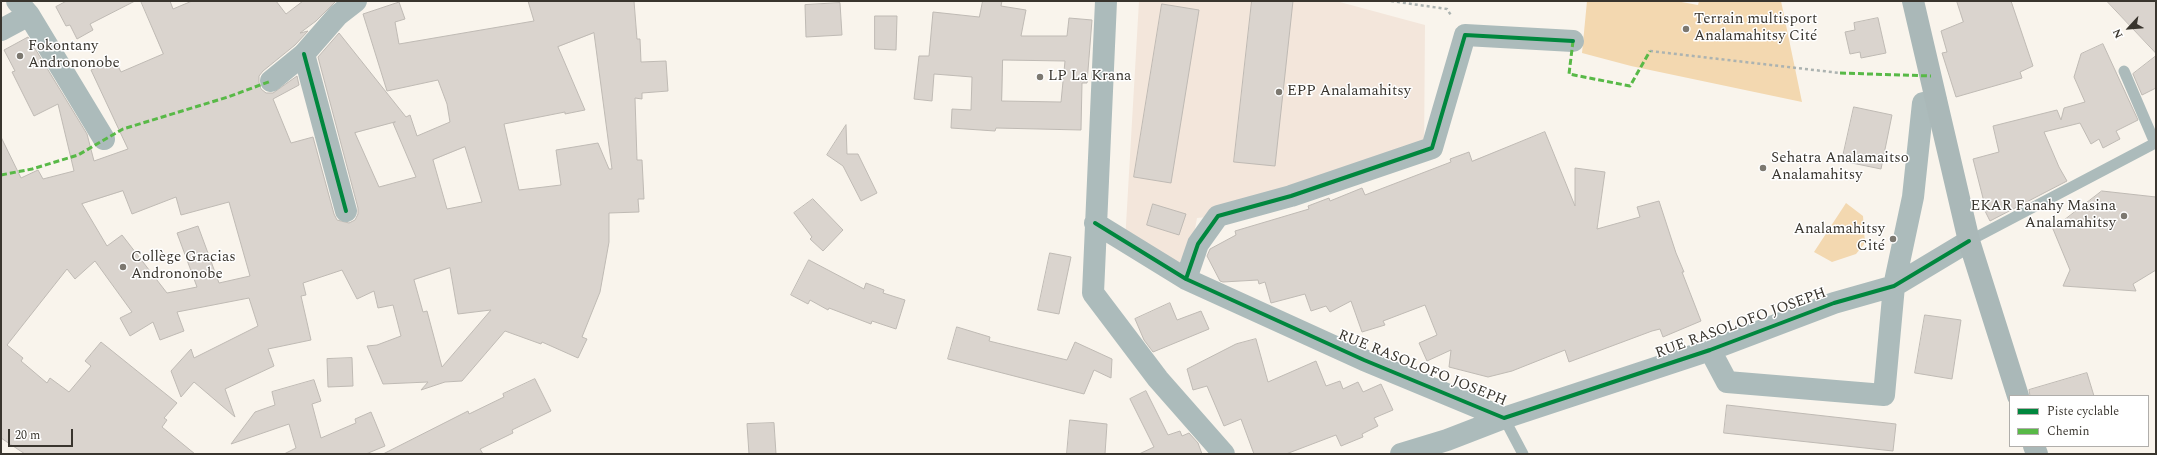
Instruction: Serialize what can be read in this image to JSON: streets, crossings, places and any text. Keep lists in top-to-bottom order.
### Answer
{
  "streets": {
    "street": ["RUE RASOLOFO JOSEPH"]
  },
  "places": [
    "Terrain multisport Analamahitsy Cité",
    "Fokontany Andrononobe",
    "LP La Krana",
    "EPP Analamahitsy",
    "Sehatra Analamaitso Analamahitsy",
    "EKAR Fanahy Masina Analamahitsy",
    "Analamahitsy Cité",
    "Collège Gracias Andrononobe"
  ],
  "legend": ["Piste cyclable", "Chemin"],
  "scale_bar": "20 m",
  "north": "bottom left"
}
